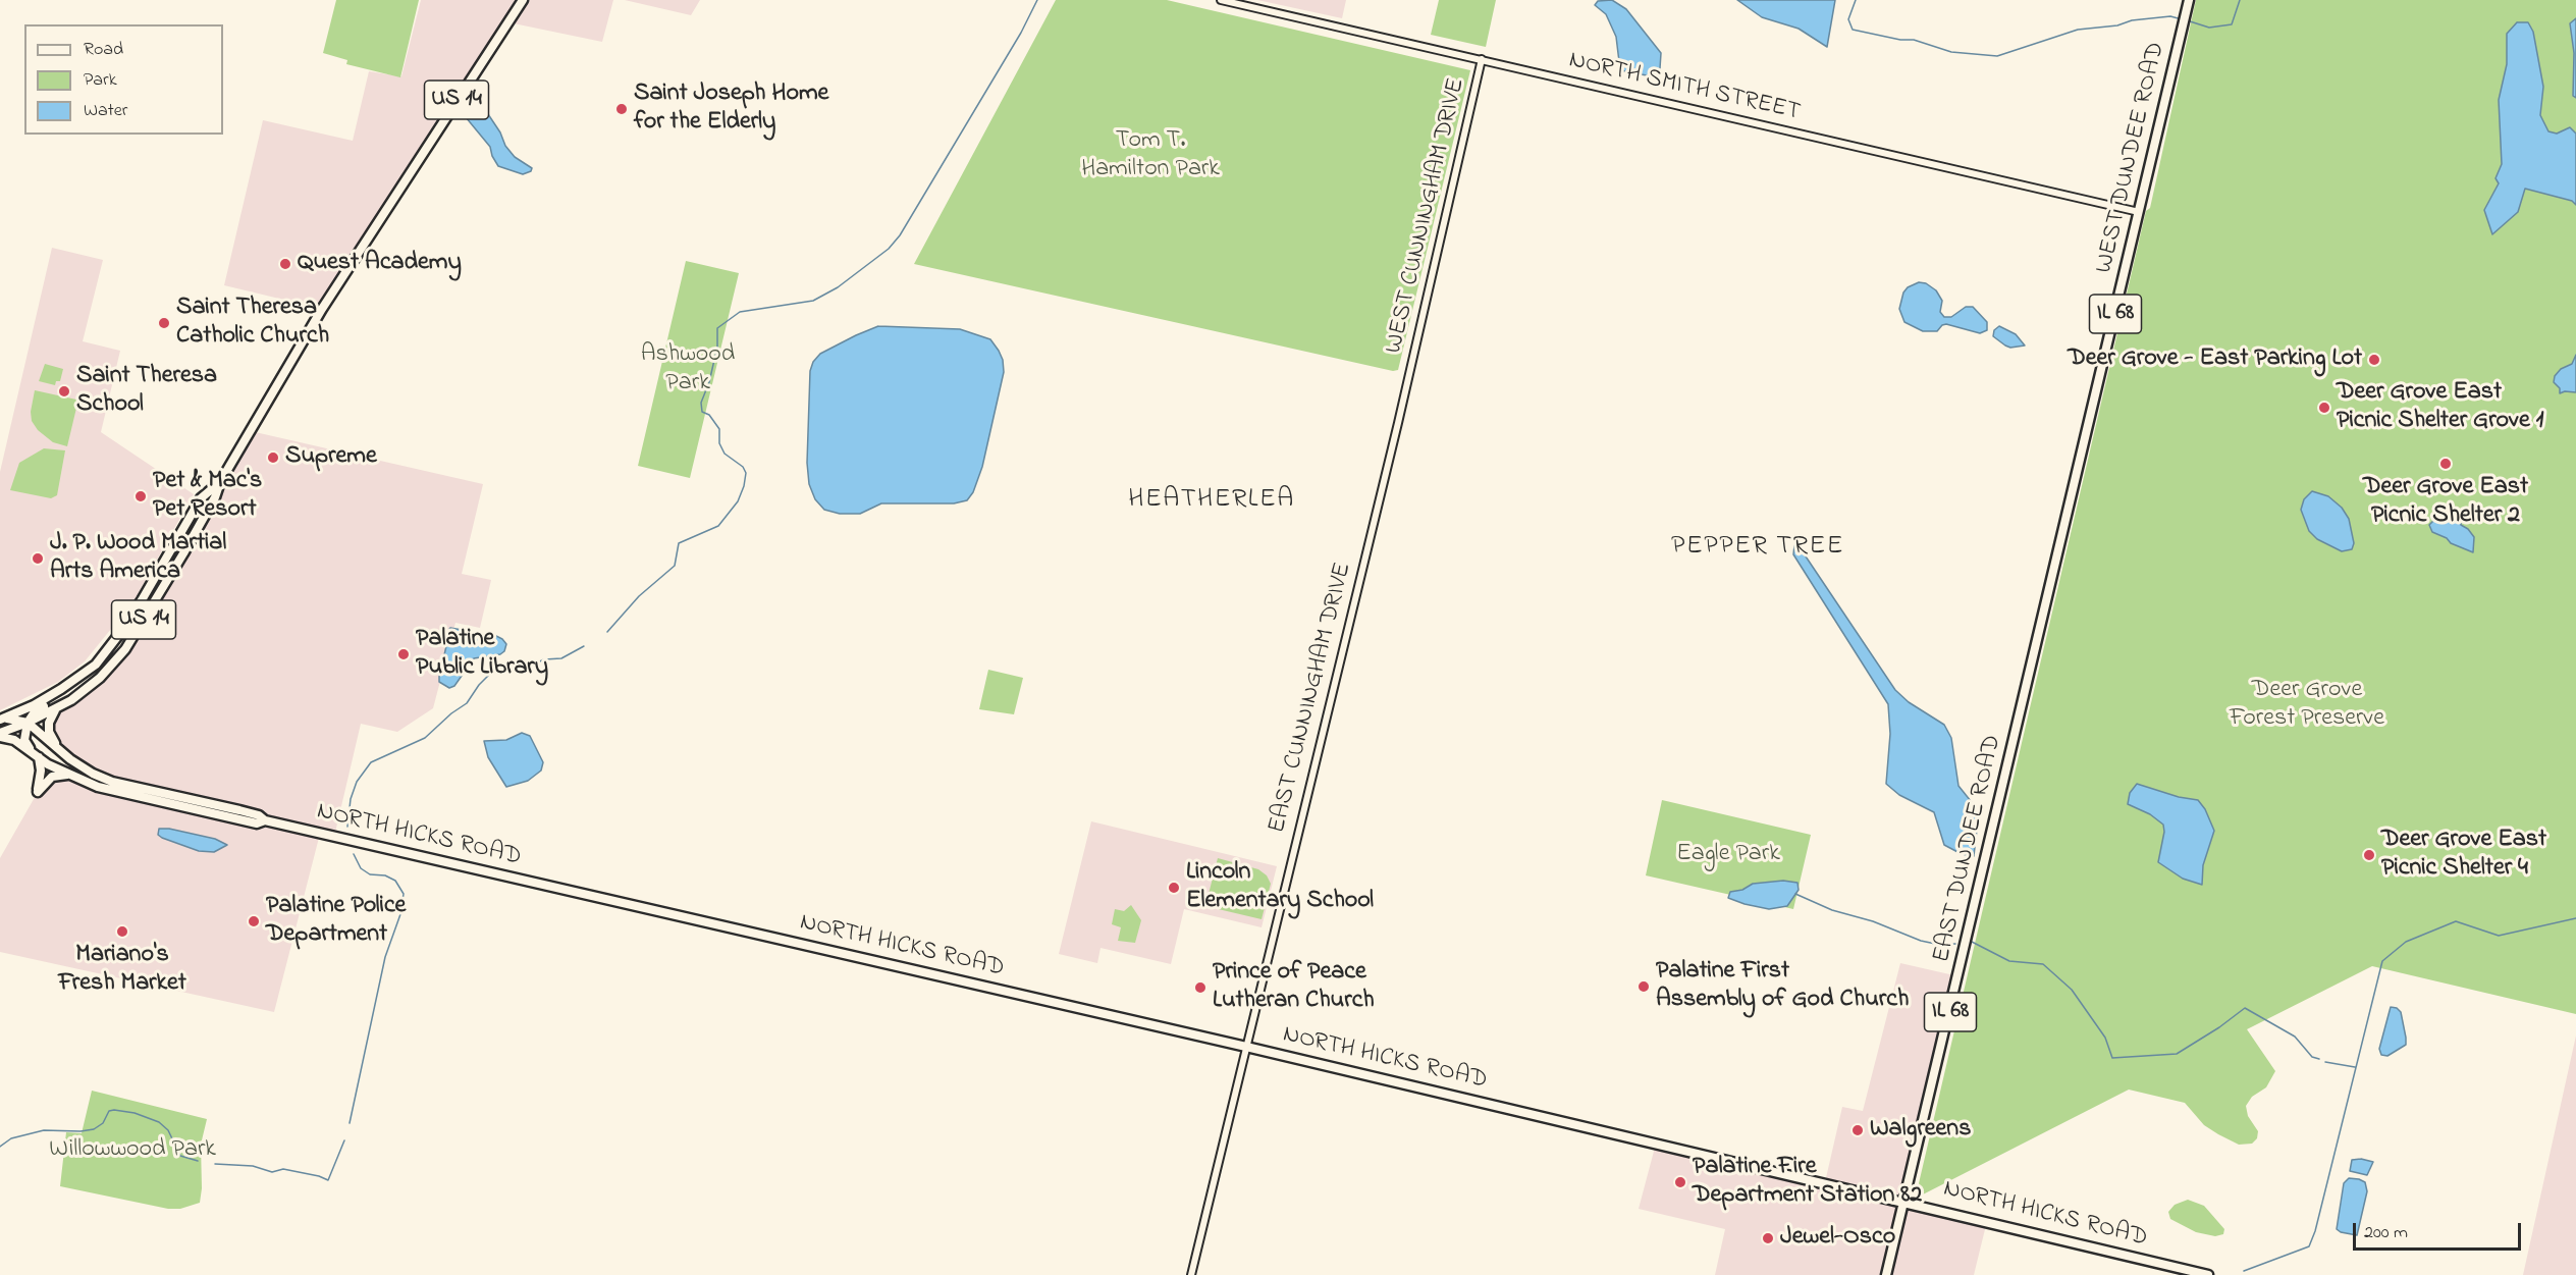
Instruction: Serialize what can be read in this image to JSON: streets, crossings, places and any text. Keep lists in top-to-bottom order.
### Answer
{
  "streets": {
    "main road": [
      "US 14",
      "WEST DUNDEE ROAD",
      "IL 68",
      "NORTH HICKS ROAD",
      "EAST DUNDEE ROAD"
    ],
    "street": ["NORTH SMITH STREET", "WEST CUNNINGHAM DRIVE", "EAST CUNNINGHAM DRIVE"]
  },
  "crossings": [
    ["NORTH SMITH STREET", "WEST DUNDEE ROAD"],
    ["NORTH SMITH STREET", "WEST CUNNINGHAM DRIVE"],
    ["US 14", "NORTH HICKS ROAD"],
    ["WEST DUNDEE ROAD", "EAST DUNDEE ROAD"],
    ["WEST CUNNINGHAM DRIVE", "EAST CUNNINGHAM DRIVE"],
    ["EAST CUNNINGHAM DRIVE", "NORTH HICKS ROAD"],
    ["NORTH HICKS ROAD", "EAST DUNDEE ROAD"]
  ],
  "districts": ["HEATHERLEA", "PEPPER TREE"],
  "parks": [
    "Tom T. Hamilton Park",
    "Ashwood Park",
    "Deer Grove Forest Preserve",
    "Eagle Park",
    "Willowwood Park"
  ],
  "places": [
    "Saint Joseph Home for the Elderly",
    "Quest Academy",
    "Saint Theresa Catholic Church",
    "Deer Grove - East Parking Lot",
    "Saint Theresa School",
    "Deer Grove East Picnic Shelter Grove 1",
    "Supreme",
    "Deer Grove East Picnic Shelter 2",
    "Pet & Mac's Pet Resort",
    "J. P. Wood Martial Arts America",
    "Palatine Public Library",
    "Deer Grove East Picnic Shelter 4",
    "Lincoln Elementary School",
    "Palatine Police Department",
    "Mariano's Fresh Market",
    "Palatine First Assembly of God Church",
    "Prince of Peace Lutheran Church",
    "Walgreens",
    "Palatine Fire Department Station 82",
    "Jewel-Osco"
  ],
  "legend": ["Road", "Park", "Water"],
  "scale_bar": "200 m"
}
